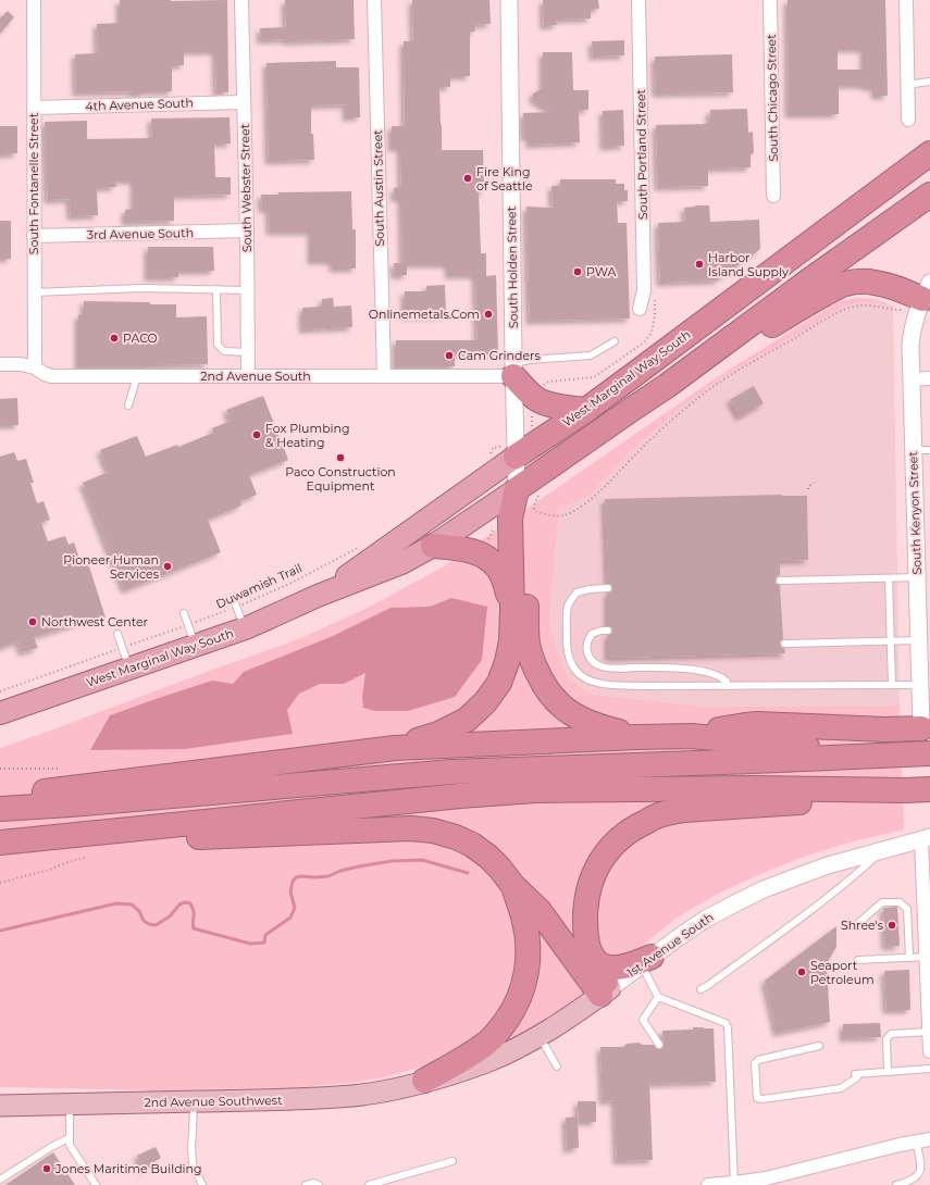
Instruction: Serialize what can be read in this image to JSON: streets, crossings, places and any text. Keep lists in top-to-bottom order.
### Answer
{
  "streets": {
    "highway": ["West Marginal Way South"],
    "main road": ["1st Avenue South", "2nd Avenue Southwest"],
    "street": [
      "South Chicago Street",
      "4th Avenue South",
      "South Portland Street",
      "South Fontanelle Street",
      "South Webster Street",
      "South Austin Street",
      "3rd Avenue South",
      "South Holden Street",
      "2nd Avenue South",
      "South Kenyon Street"
    ],
    "path": ["Duwamish Trail"]
  },
  "crossings": [
    ["4th Avenue South", "South Fontanelle Street"],
    ["4th Avenue South", "South Webster Street"],
    ["South Fontanelle Street", "3rd Avenue South"],
    ["South Fontanelle Street", "2nd Avenue South"],
    ["South Webster Street", "3rd Avenue South"],
    ["South Webster Street", "2nd Avenue South"],
    ["South Austin Street", "2nd Avenue South"],
    ["South Holden Street", "2nd Avenue South"],
    ["South Holden Street", "West Marginal Way South"],
    ["1st Avenue South", "2nd Avenue Southwest"]
  ],
  "places": [
    "Fire King of Seattle",
    "Harbor Island Supply",
    "PWA",
    "Onlinemetals.Com",
    "PACO",
    "Cam Grinders",
    "Fox Plumbing & Heating",
    "Paco Construction Equipment",
    "Pioneer Human Services",
    "Northwest Center",
    "Shree's",
    "Seaport Petroleum",
    "Jones Maritime Building"
  ]
}
